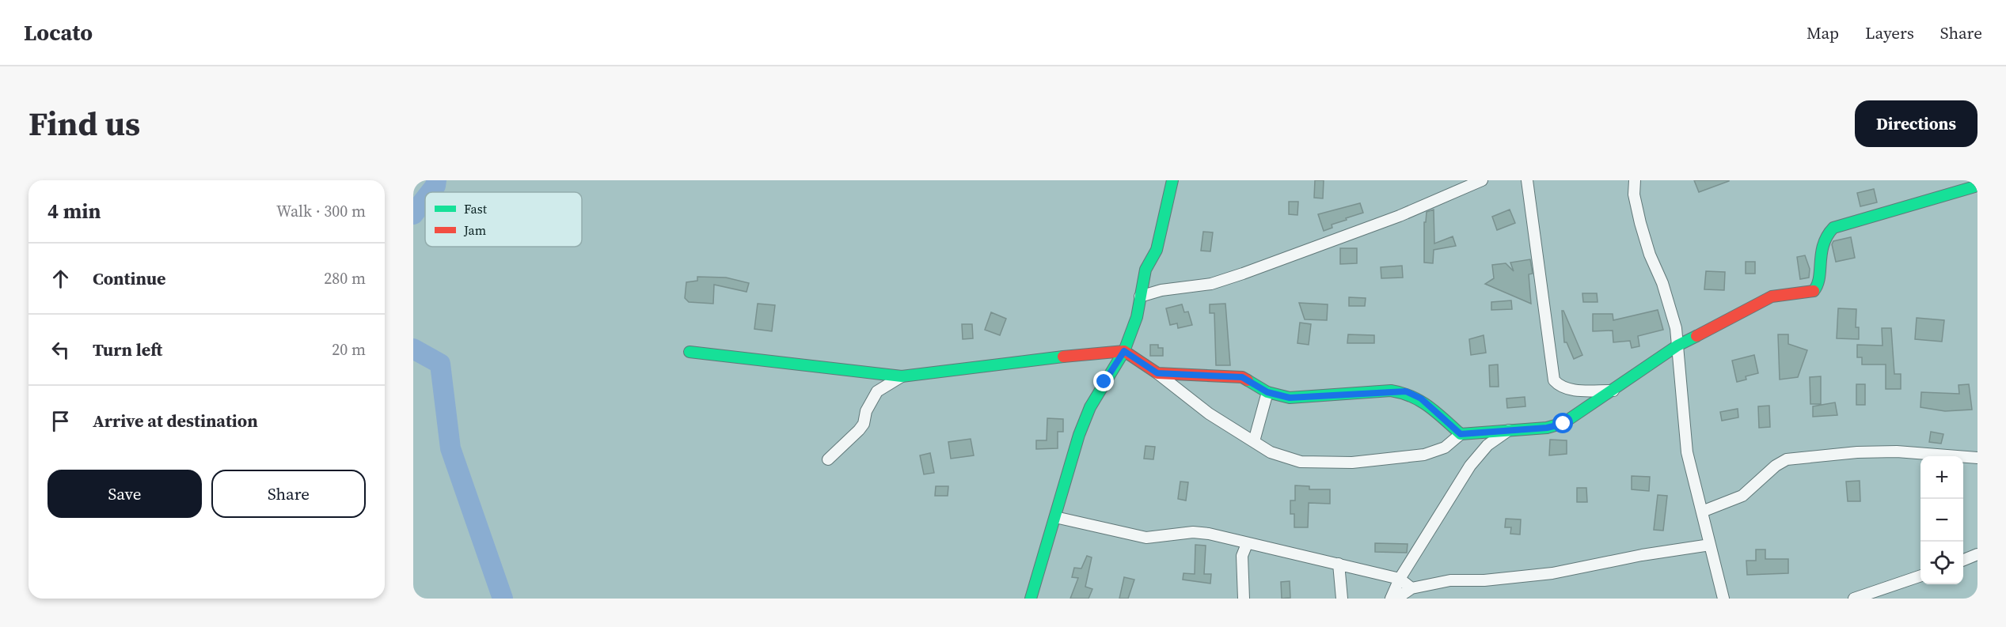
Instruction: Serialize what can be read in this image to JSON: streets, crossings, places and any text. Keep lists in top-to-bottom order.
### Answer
{
  "legend": ["Fast", "Jam"],
  "page": {
    "header": "Locato",
    "nav": ["Map", "Layers", "Share"],
    "title": "Find us",
    "buttons": [
      "Directions",
      ["Save", "Share"]
    ],
    "heading": ["4 min", "Walk · 300 m"],
    "list": [
      ["Continue", "280 m"],
      ["Turn left", "20 m"],
      "Arrive at destination"
    ],
    "map_buttons": ["+", "−"]
  }
}
